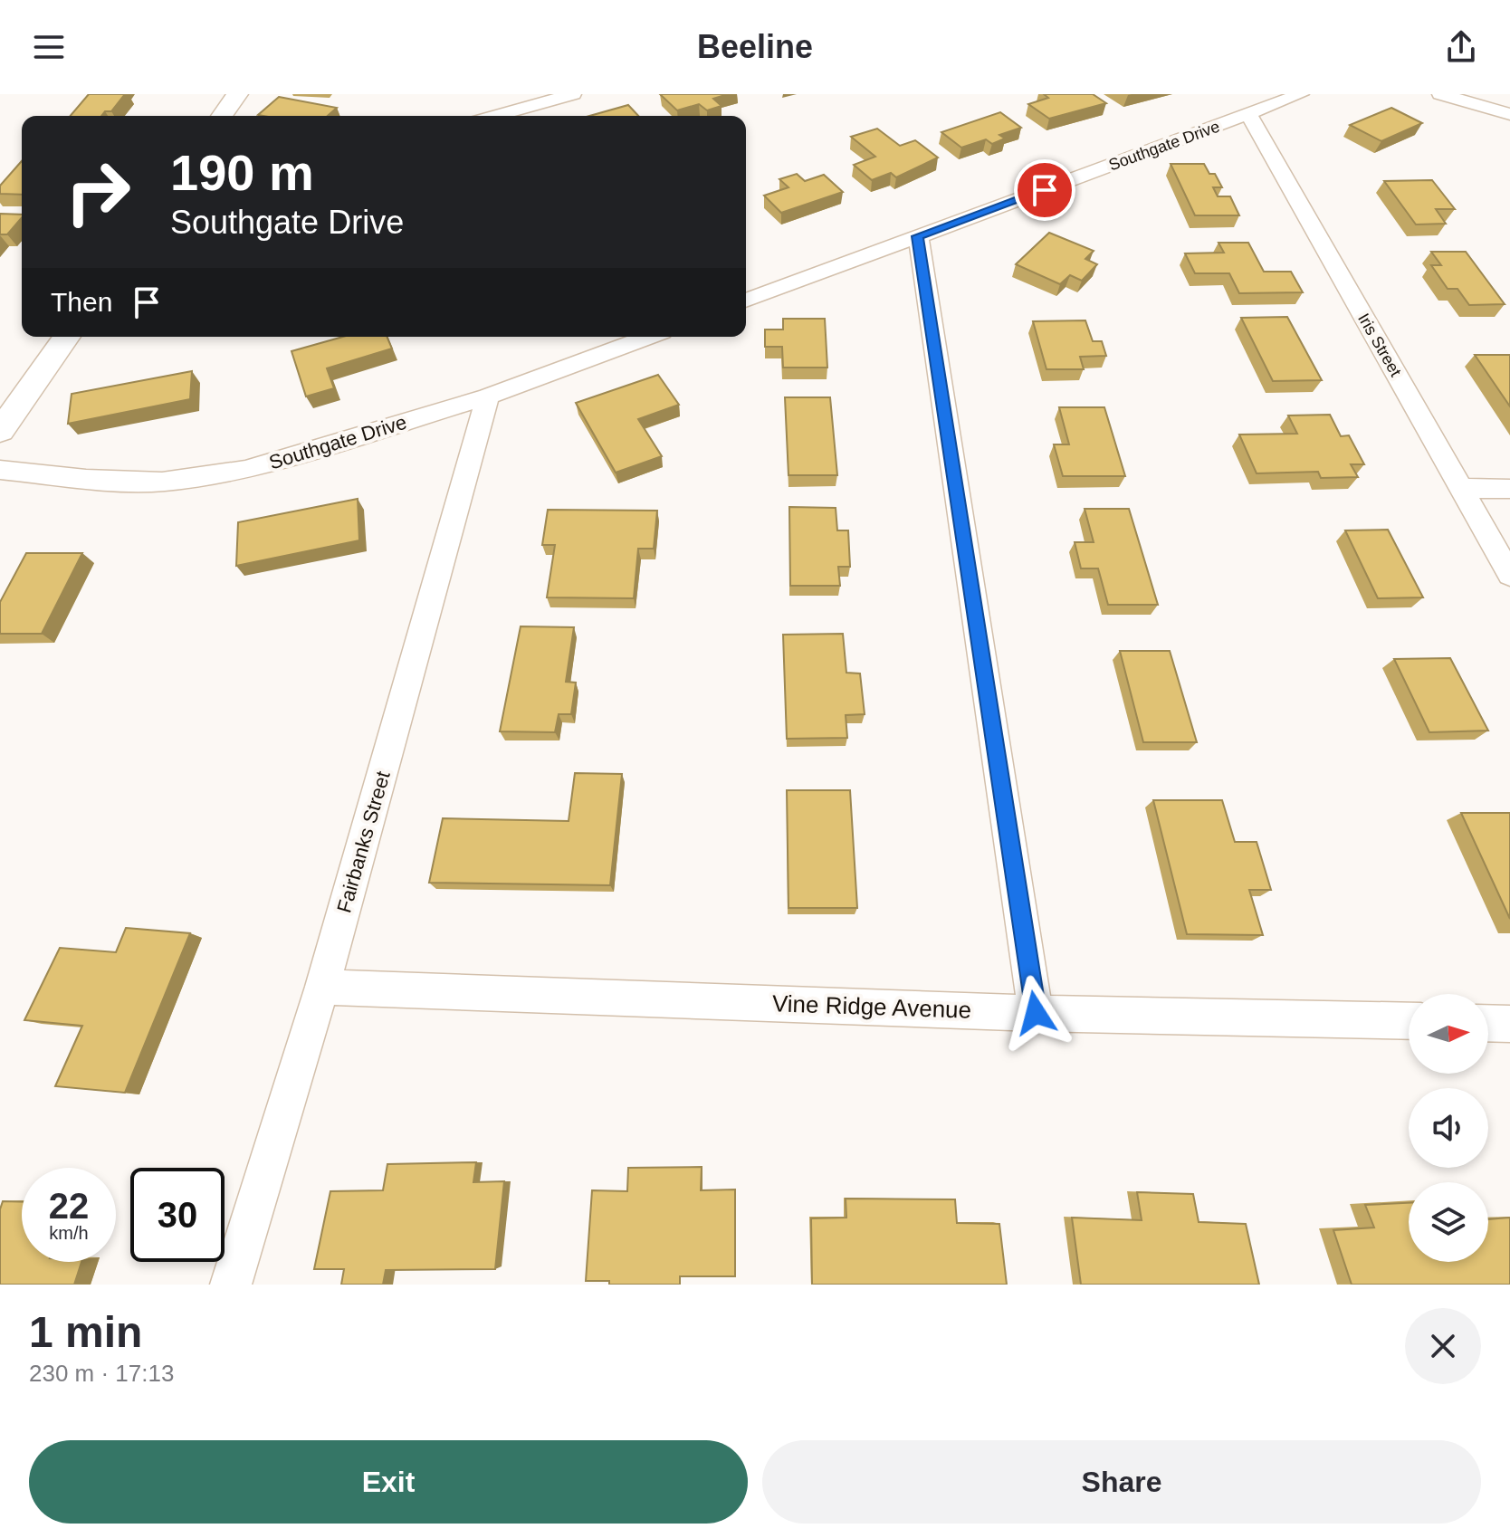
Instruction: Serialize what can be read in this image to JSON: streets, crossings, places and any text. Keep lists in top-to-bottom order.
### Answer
{
  "streets": {
    "street": [
      "Southgate Drive",
      "Iris Street",
      "Fairbanks Street",
      "Vine Ridge Avenue"
    ]
  },
  "crossings": [
    ["Southgate Drive", "Iris Street"],
    ["Southgate Drive", "Fairbanks Street"],
    ["Fairbanks Street", "Vine Ridge Avenue"]
  ],
  "north": "right",
  "page": {
    "header": "Beeline",
    "turn": ["190 m", "Southgate Drive"],
    "then": "Then",
    "speed": "22 km/h",
    "limit": "30",
    "heading": ["1 min", "230 m · 17:13"],
    "buttons": ["Exit", "Share"]
  }
}
